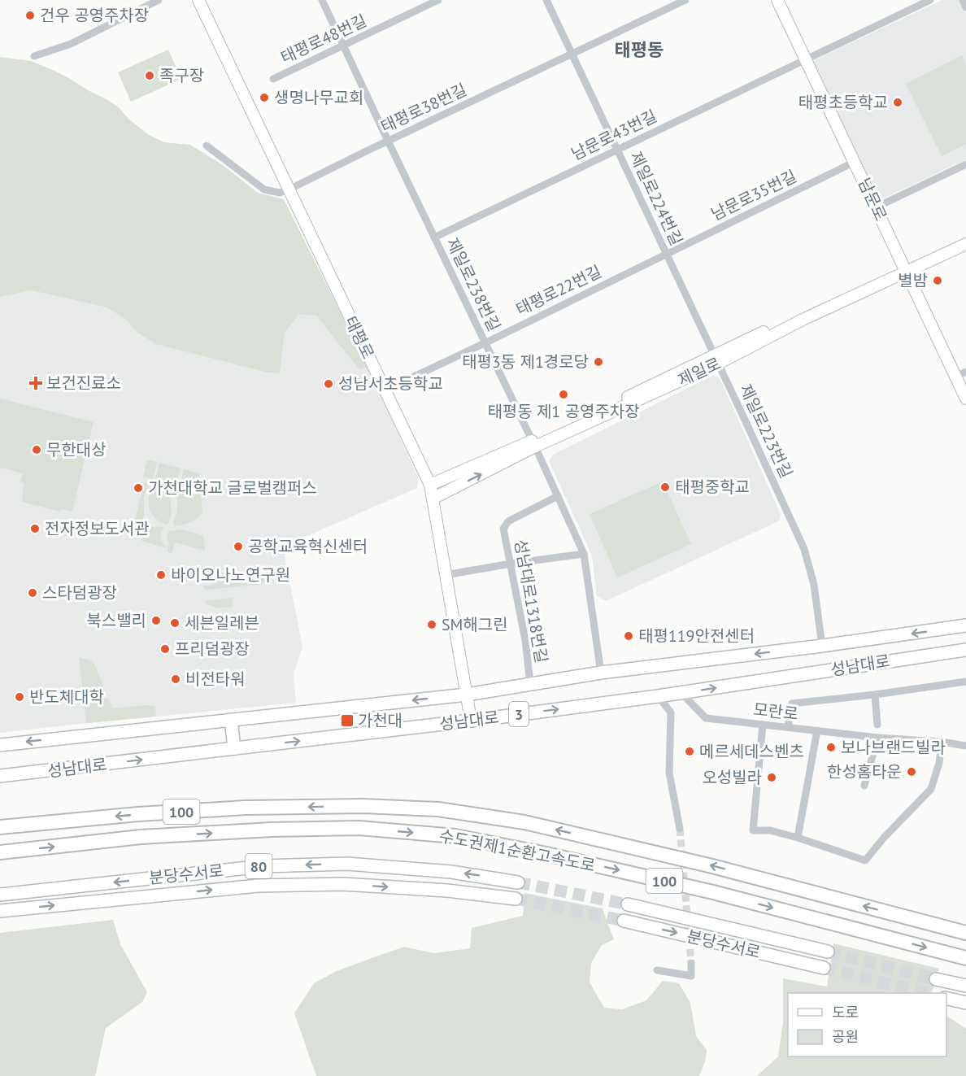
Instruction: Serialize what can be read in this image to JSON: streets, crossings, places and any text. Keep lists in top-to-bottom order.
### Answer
{
  "streets": {
    "highway": ["100", "수도권제1순환고속도로"],
    "main road": [
      "남문로",
      "태평로",
      "제일로",
      "성남대로",
      "3",
      "80",
      "분당수서로"
    ],
    "street": [
      "태평로48번길",
      "태평로38번길",
      "남문로43번길",
      "남문로35번길",
      "제일로224번길",
      "제일로238번길",
      "태평로22번길",
      "제일로223번길",
      "성남대로1318번길",
      "모란로"
    ]
  },
  "crossings": [
    ["태평로48번길", "제일로238번길"],
    ["태평로38번길", "제일로224번길"],
    ["태평로38번길", "제일로238번길"],
    ["태평로38번길", "태평로"],
    ["남문로43번길", "제일로224번길"],
    ["남문로43번길", "남문로"],
    ["남문로43번길", "제일로238번길"],
    ["남문로35번길", "제일로224번길"],
    ["남문로35번길", "남문로"],
    ["남문로35번길", "태평로22번길"],
    ["제일로224번길", "태평로22번길"],
    ["제일로224번길", "제일로"],
    ["제일로224번길", "제일로223번길"],
    ["남문로", "제일로"],
    ["제일로238번길", "태평로22번길"],
    ["제일로238번길", "제일로"],
    ["제일로238번길", "성남대로1318번길"],
    ["제일로238번길", "성남대로"],
    ["태평로22번길", "태평로"],
    ["태평로", "제일로"],
    ["태평로", "성남대로"],
    ["제일로", "제일로223번길"],
    ["제일로223번길", "성남대로"],
    ["성남대로1318번길", "성남대로"],
    ["성남대로", "모란로"]
  ],
  "districts": ["태평동"],
  "places": {
    "other": [
      "건우 공영주차장",
      "족구장",
      "생명나무교회",
      "태평초등학교",
      "별밤",
      "태평3동 제1경로당",
      "성남서초등학교",
      "태평동 제1 공영주차장",
      "무한대상",
      "태평중학교",
      "가천대학교 글로벌캠퍼스",
      "전자정보도서관",
      "공학교육혁신센터",
      "바이오나노연구원",
      "스타덤광장",
      "북스밸리",
      "세븐일레븐",
      "SM해그린",
      "태평119안전센터",
      "프리덤광장",
      "비전타워",
      "반도체대학",
      "보나브랜드빌라",
      "메르세데스벤츠",
      "한성홈타운",
      "오성빌라"
    ],
    "health": ["보건진료소"],
    "transit": ["가천대"]
  },
  "legend": ["도로", "공원"]
}
